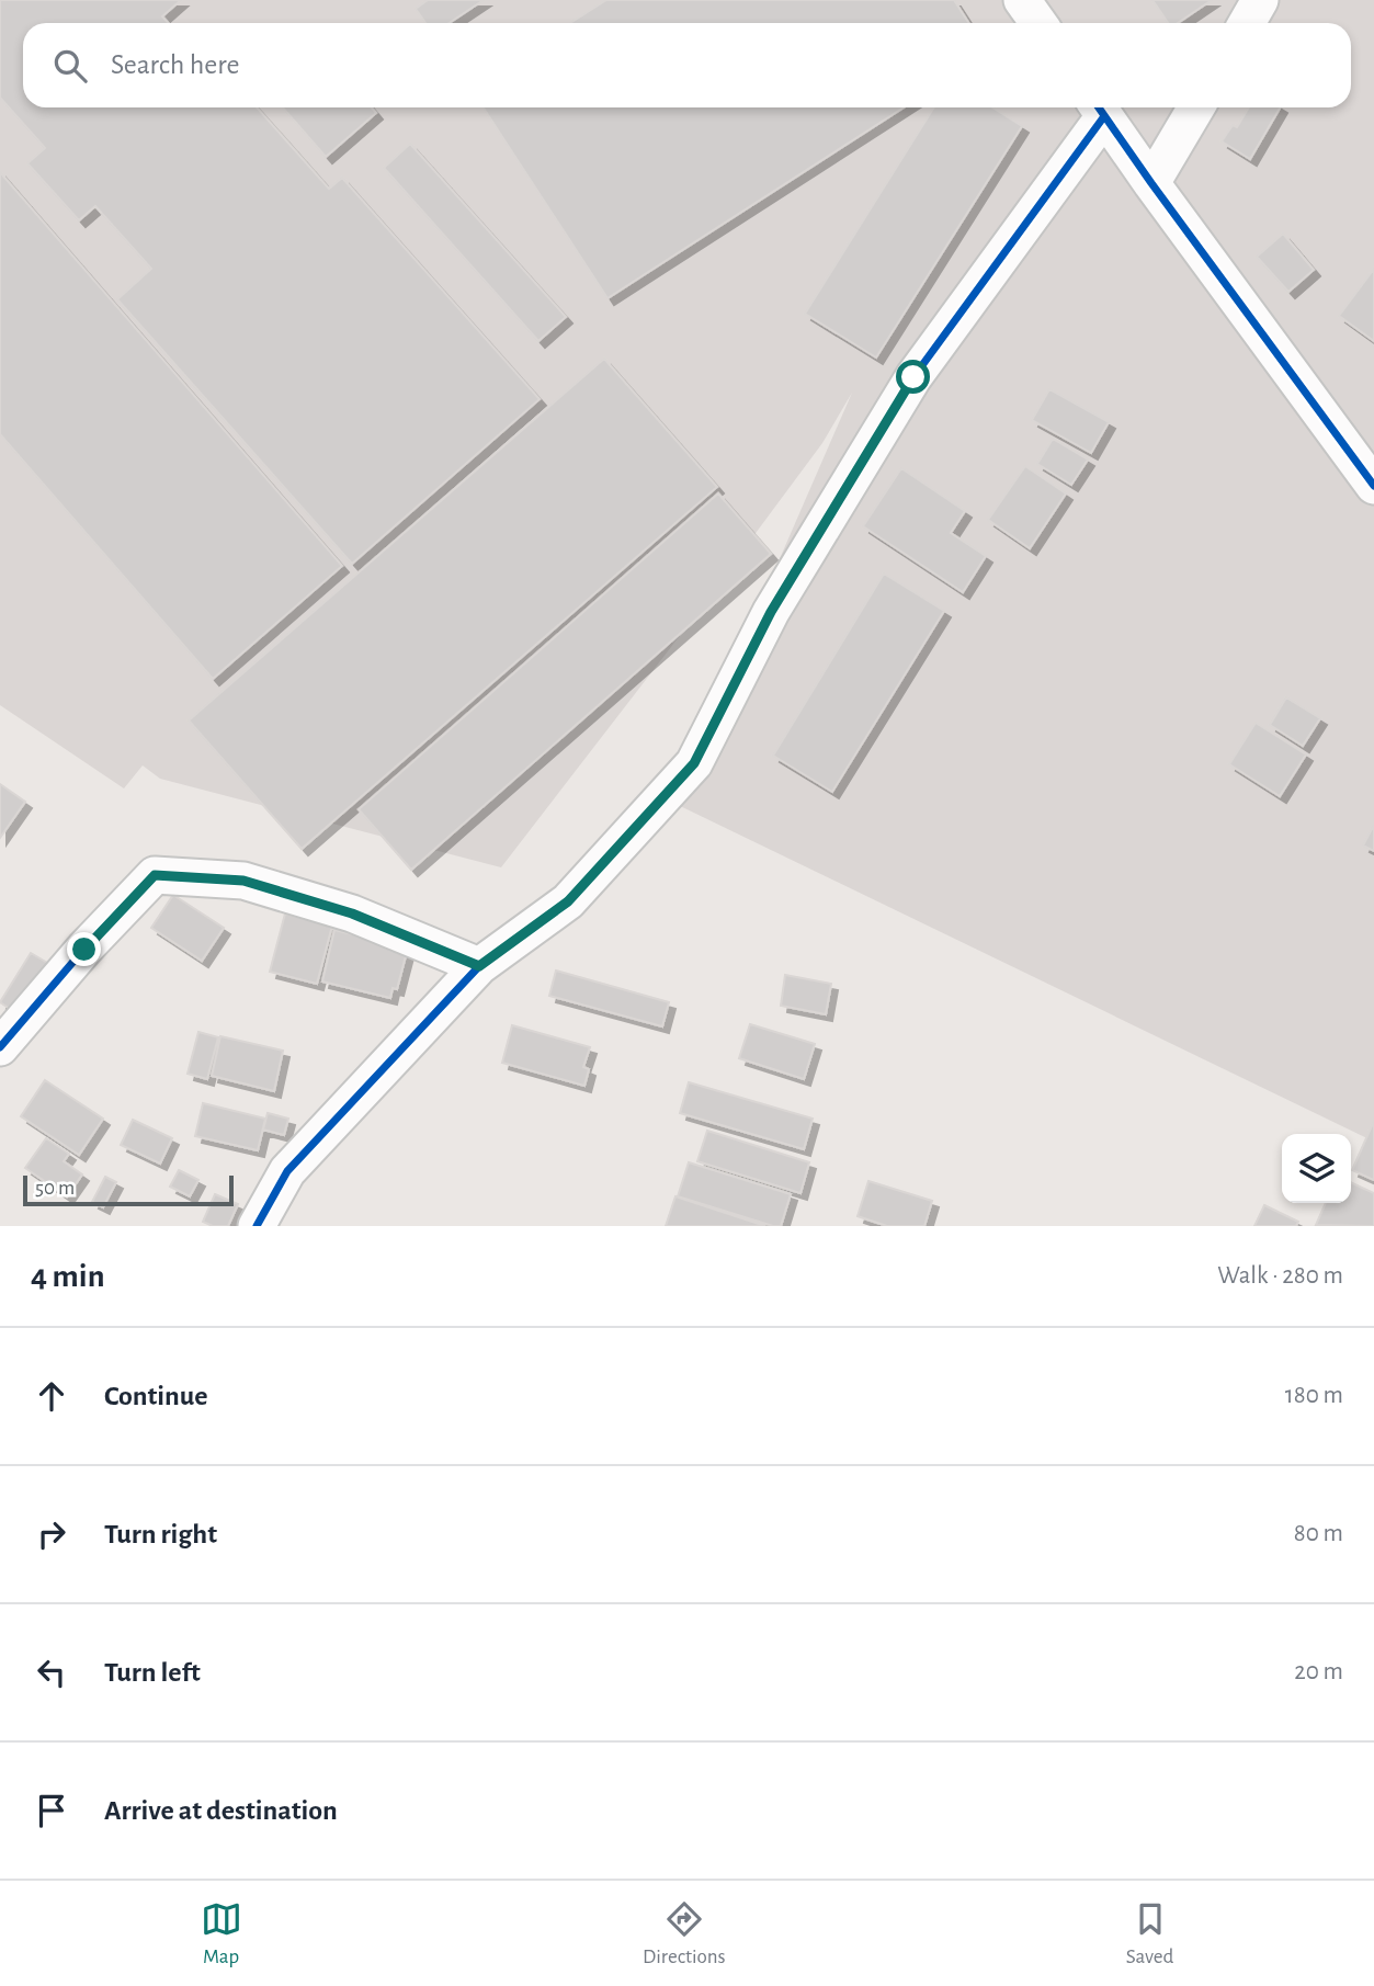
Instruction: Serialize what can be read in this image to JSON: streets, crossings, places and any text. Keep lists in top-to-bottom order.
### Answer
{
  "scale_bar": "50 m",
  "page": {
    "search": "Search here",
    "scale": "50 m",
    "heading": ["4 min", "Walk · 280 m"],
    "list": [
      ["Continue", "180 m"],
      ["Turn right", "80 m"],
      ["Turn left", "20 m"],
      "Arrive at destination"
    ],
    "nav": ["Map", "Directions", "Saved"]
  }
}
